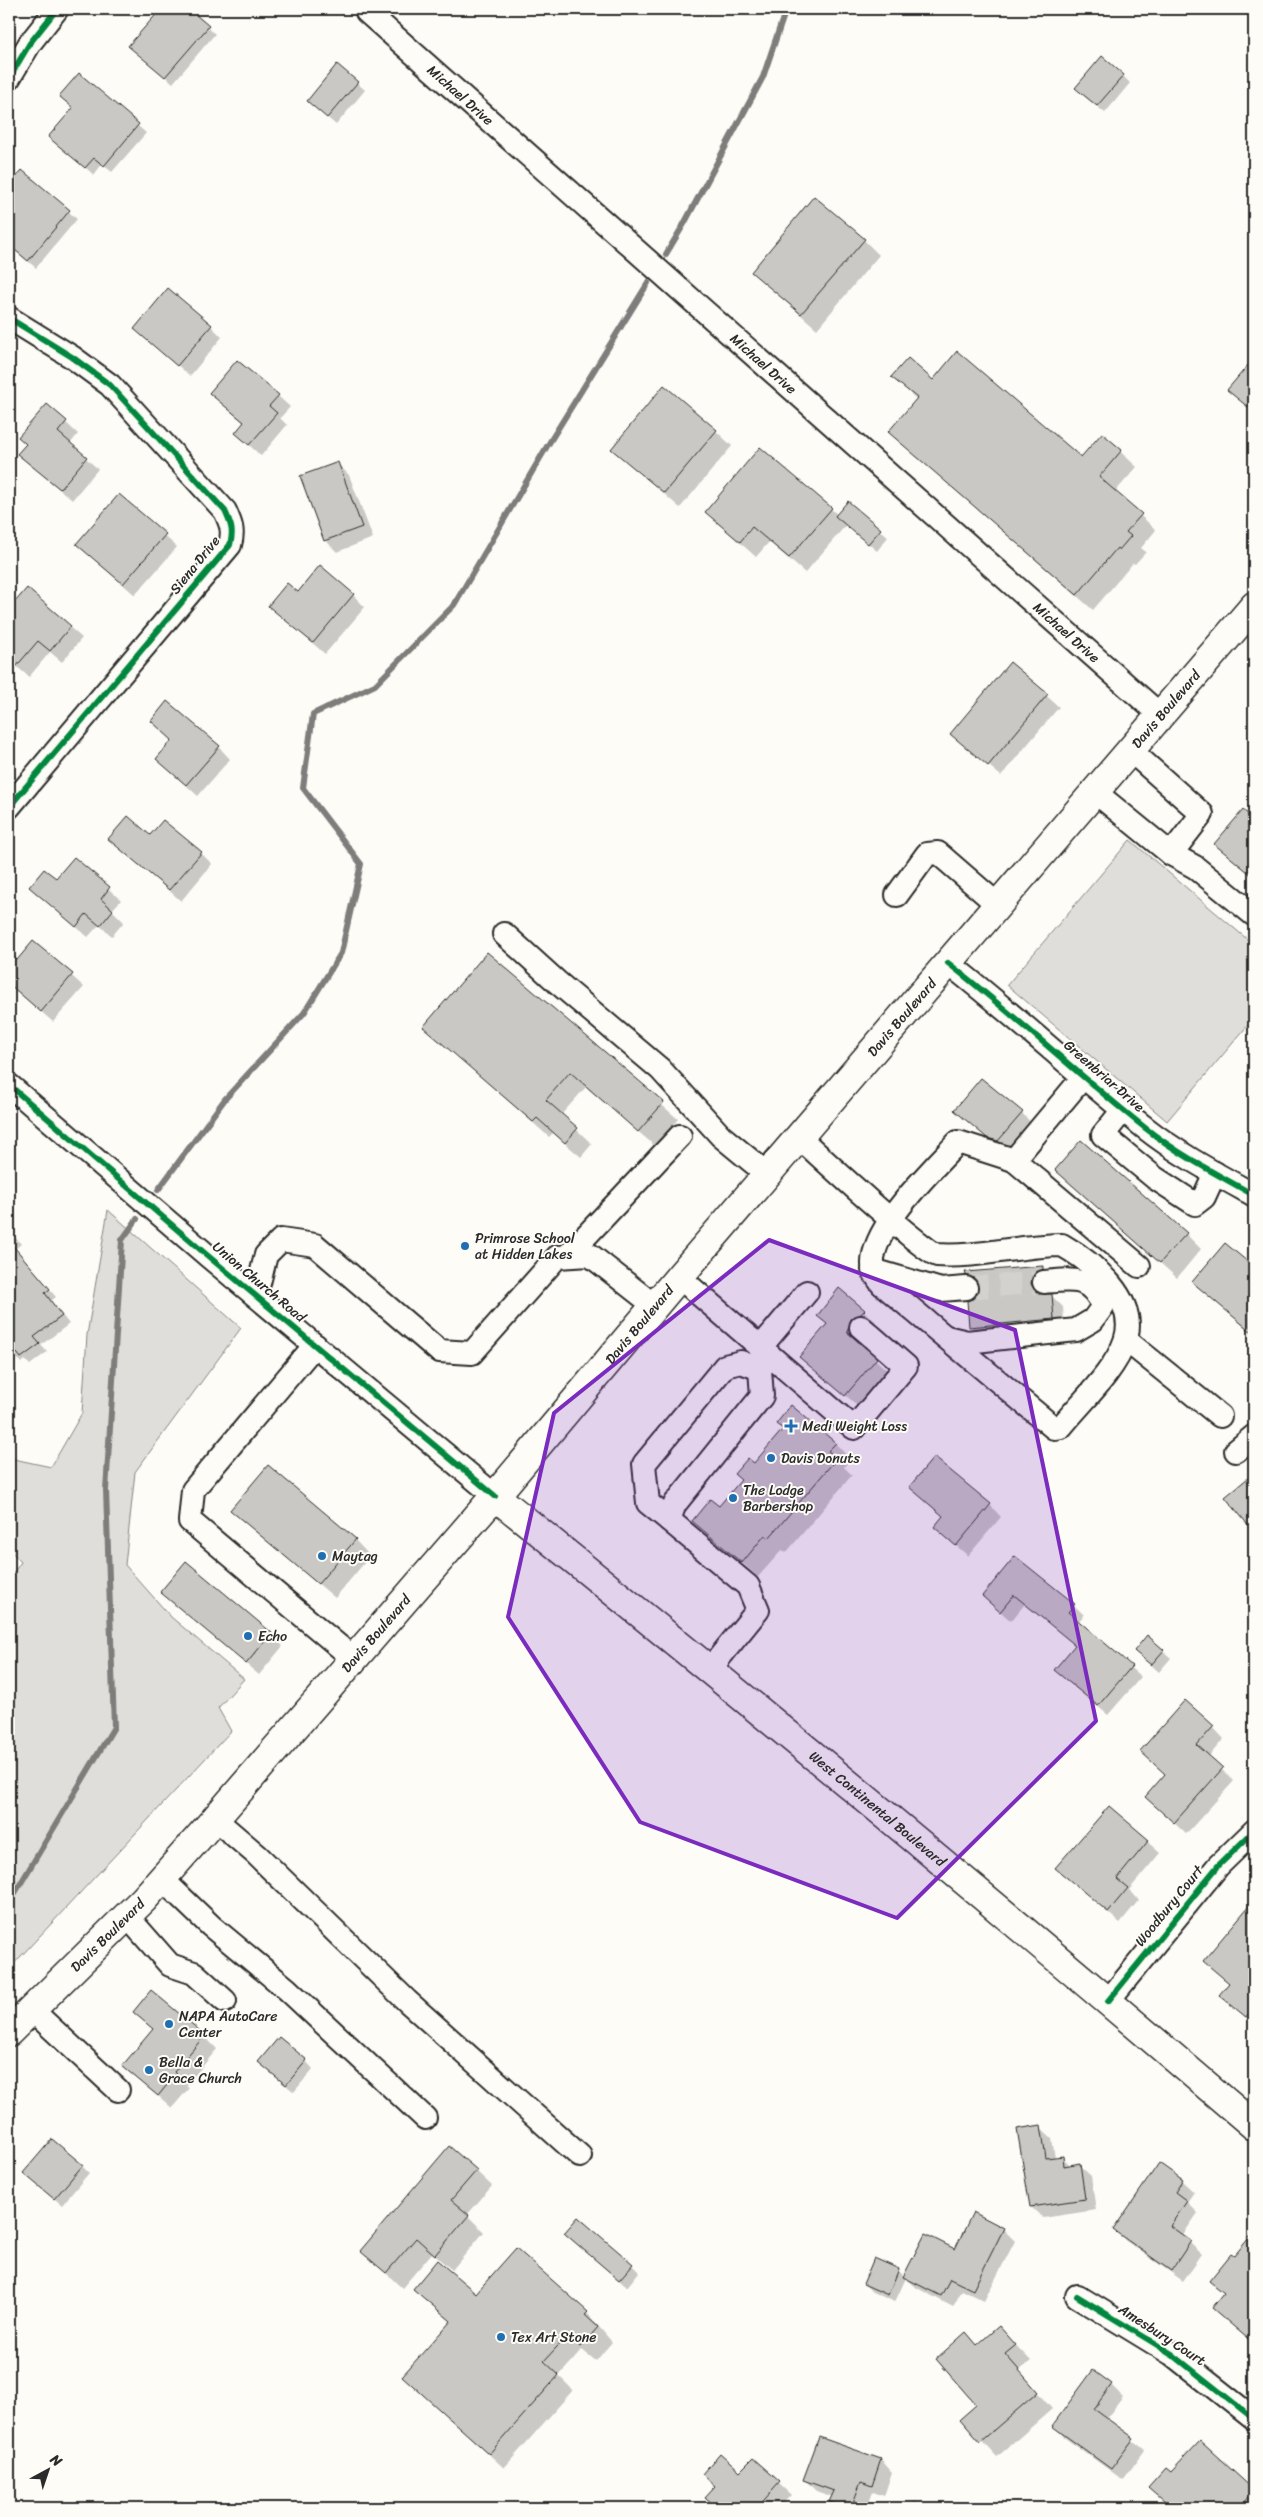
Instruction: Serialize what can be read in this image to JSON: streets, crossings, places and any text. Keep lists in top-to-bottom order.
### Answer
{
  "streets": {
    "main road": ["Davis Boulevard", "West Continental Boulevard"],
    "street": [
      "Michael Drive",
      "Siena Drive",
      "Greenbriar Drive",
      "Union Church Road",
      "Woodbury Court",
      "Amesbury Court"
    ]
  },
  "crossings": [
    ["Michael Drive", "Davis Boulevard"],
    ["Davis Boulevard", "Greenbriar Drive"],
    ["Davis Boulevard", "Union Church Road"],
    ["Davis Boulevard", "West Continental Boulevard"],
    ["Union Church Road", "West Continental Boulevard"],
    ["West Continental Boulevard", "Woodbury Court"]
  ],
  "places": {
    "other": [
      "Primrose School at Hidden Lakes",
      "Davis Donuts",
      "The Lodge Barbershop",
      "Maytag",
      "Echo",
      "NAPA AutoCare Center",
      "Bella & Grace Church",
      "Tex Art Stone"
    ],
    "health": ["Medi Weight Loss"]
  },
  "north": "top right"
}
